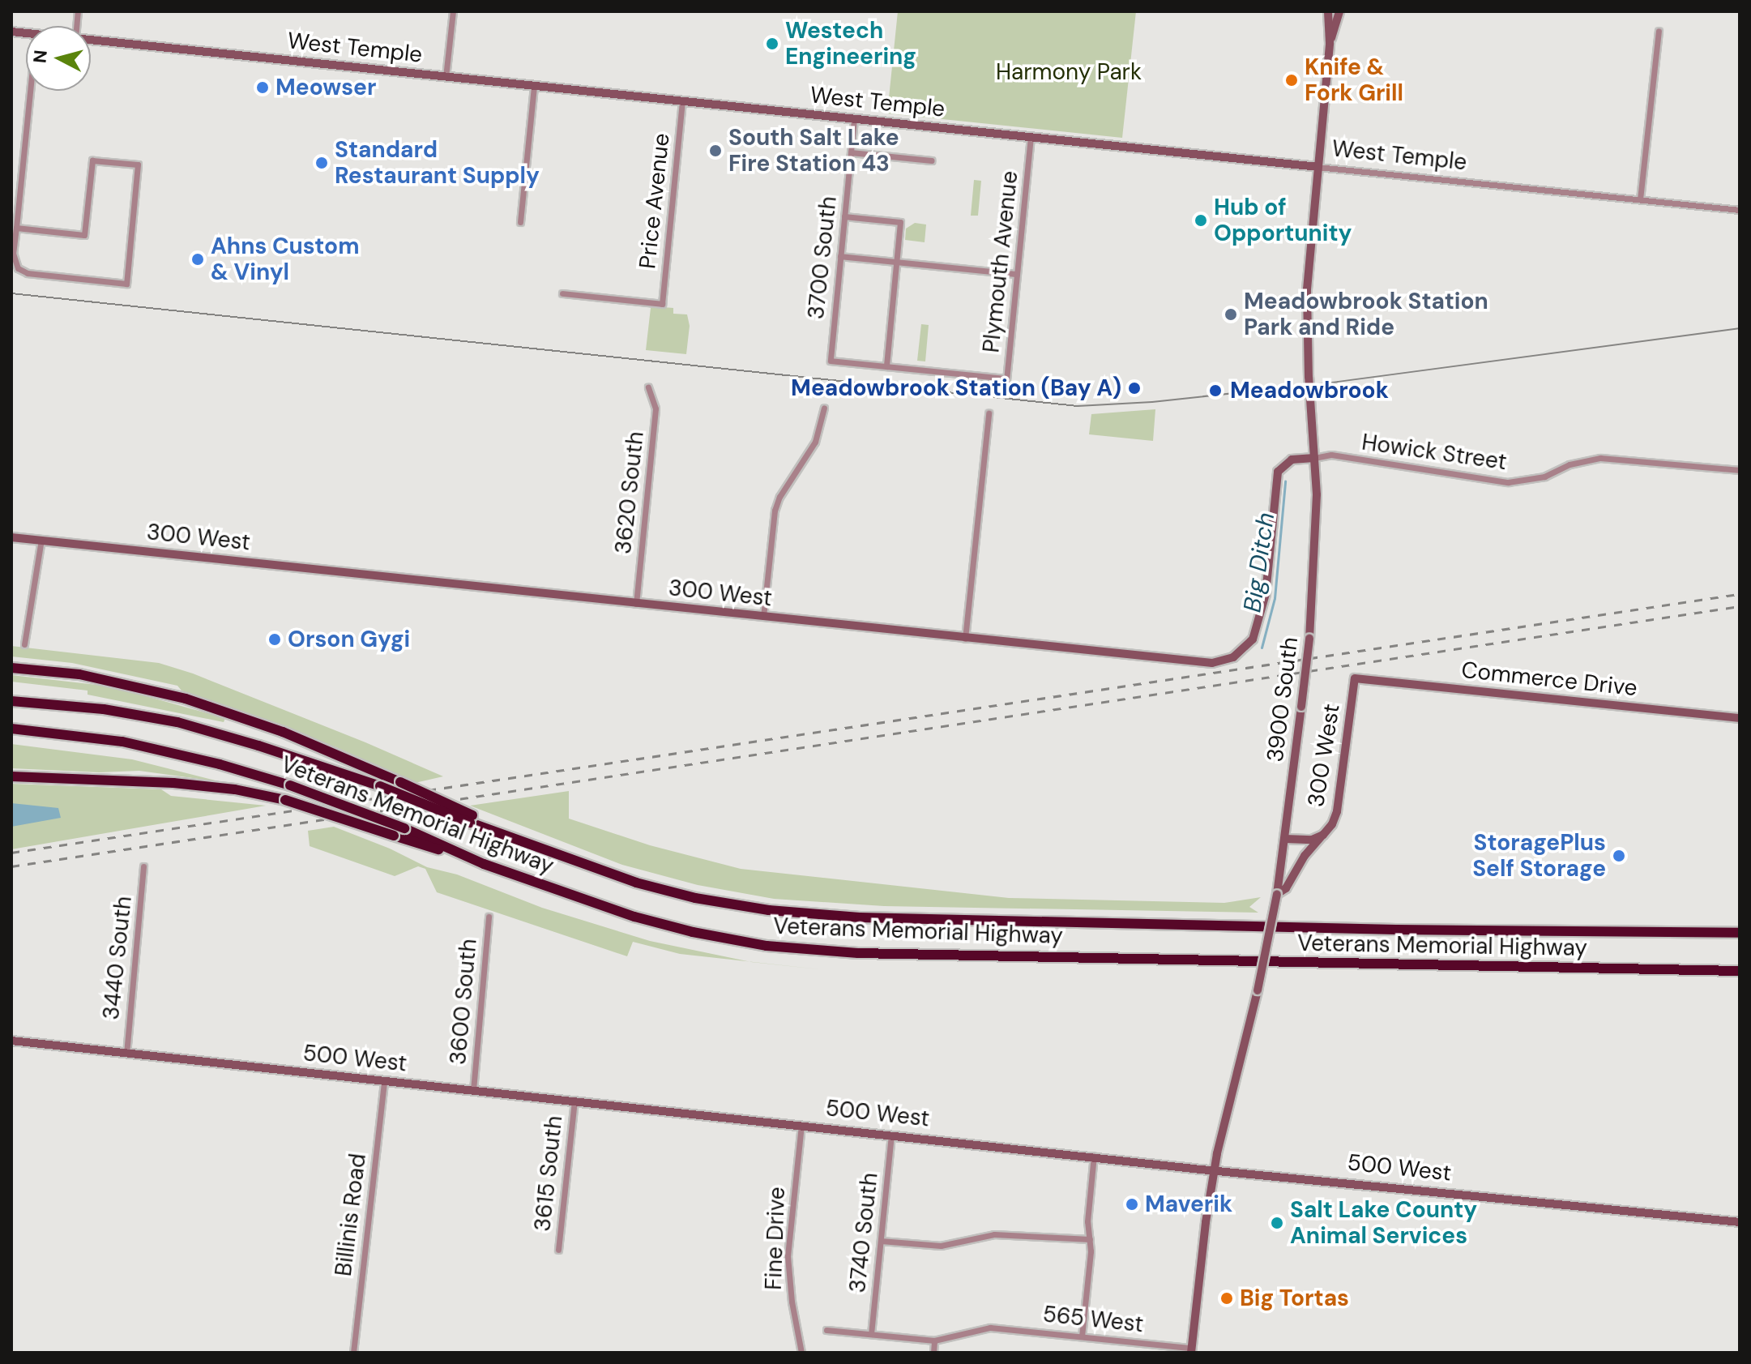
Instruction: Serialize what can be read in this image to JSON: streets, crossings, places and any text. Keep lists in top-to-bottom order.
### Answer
{
  "streets": {
    "highway": ["Veterans Memorial Highway"],
    "street": [
      "West Temple",
      "Price Avenue",
      "3700 South",
      "Plymouth Avenue",
      "Howick Street",
      "3620 South",
      "300 West",
      "Commerce Drive",
      "3900 South",
      "3440 South",
      "3600 South",
      "500 West",
      "3615 South",
      "Billinis Road",
      "3740 South",
      "Fine Drive",
      "565 West"
    ]
  },
  "crossings": [
    ["West Temple", "Price Avenue"],
    ["West Temple", "3700 South"],
    ["West Temple", "Plymouth Avenue"],
    ["West Temple", "3900 South"],
    ["Howick Street", "300 West"],
    ["Howick Street", "3900 South"],
    ["3620 South", "300 West"],
    ["300 West", "Commerce Drive"],
    ["300 West", "3900 South"],
    ["3900 South", "500 West"],
    ["3900 South", "565 West"],
    ["3440 South", "500 West"],
    ["3600 South", "500 West"],
    ["500 West", "3615 South"],
    ["500 West", "Billinis Road"],
    ["500 West", "3740 South"],
    ["500 West", "Fine Drive"],
    ["3740 South", "565 West"]
  ],
  "water": ["Big Ditch"],
  "parks": ["Harmony Park"],
  "places": [
    "Westech Engineering",
    "Knife & Fork Grill",
    "Meowser",
    "South Salt Lake Fire Station 43",
    "Standard Restaurant Supply",
    "Hub of Opportunity",
    "Ahns Custom & Vinyl",
    "Meadowbrook Station Park and Ride",
    "Meadowbrook Station (Bay A)",
    "Meadowbrook",
    "Orson Gygi",
    "StoragePlus Self Storage",
    "Maverik",
    "Salt Lake County Animal Services",
    "Big Tortas"
  ],
  "north": "left"
}
